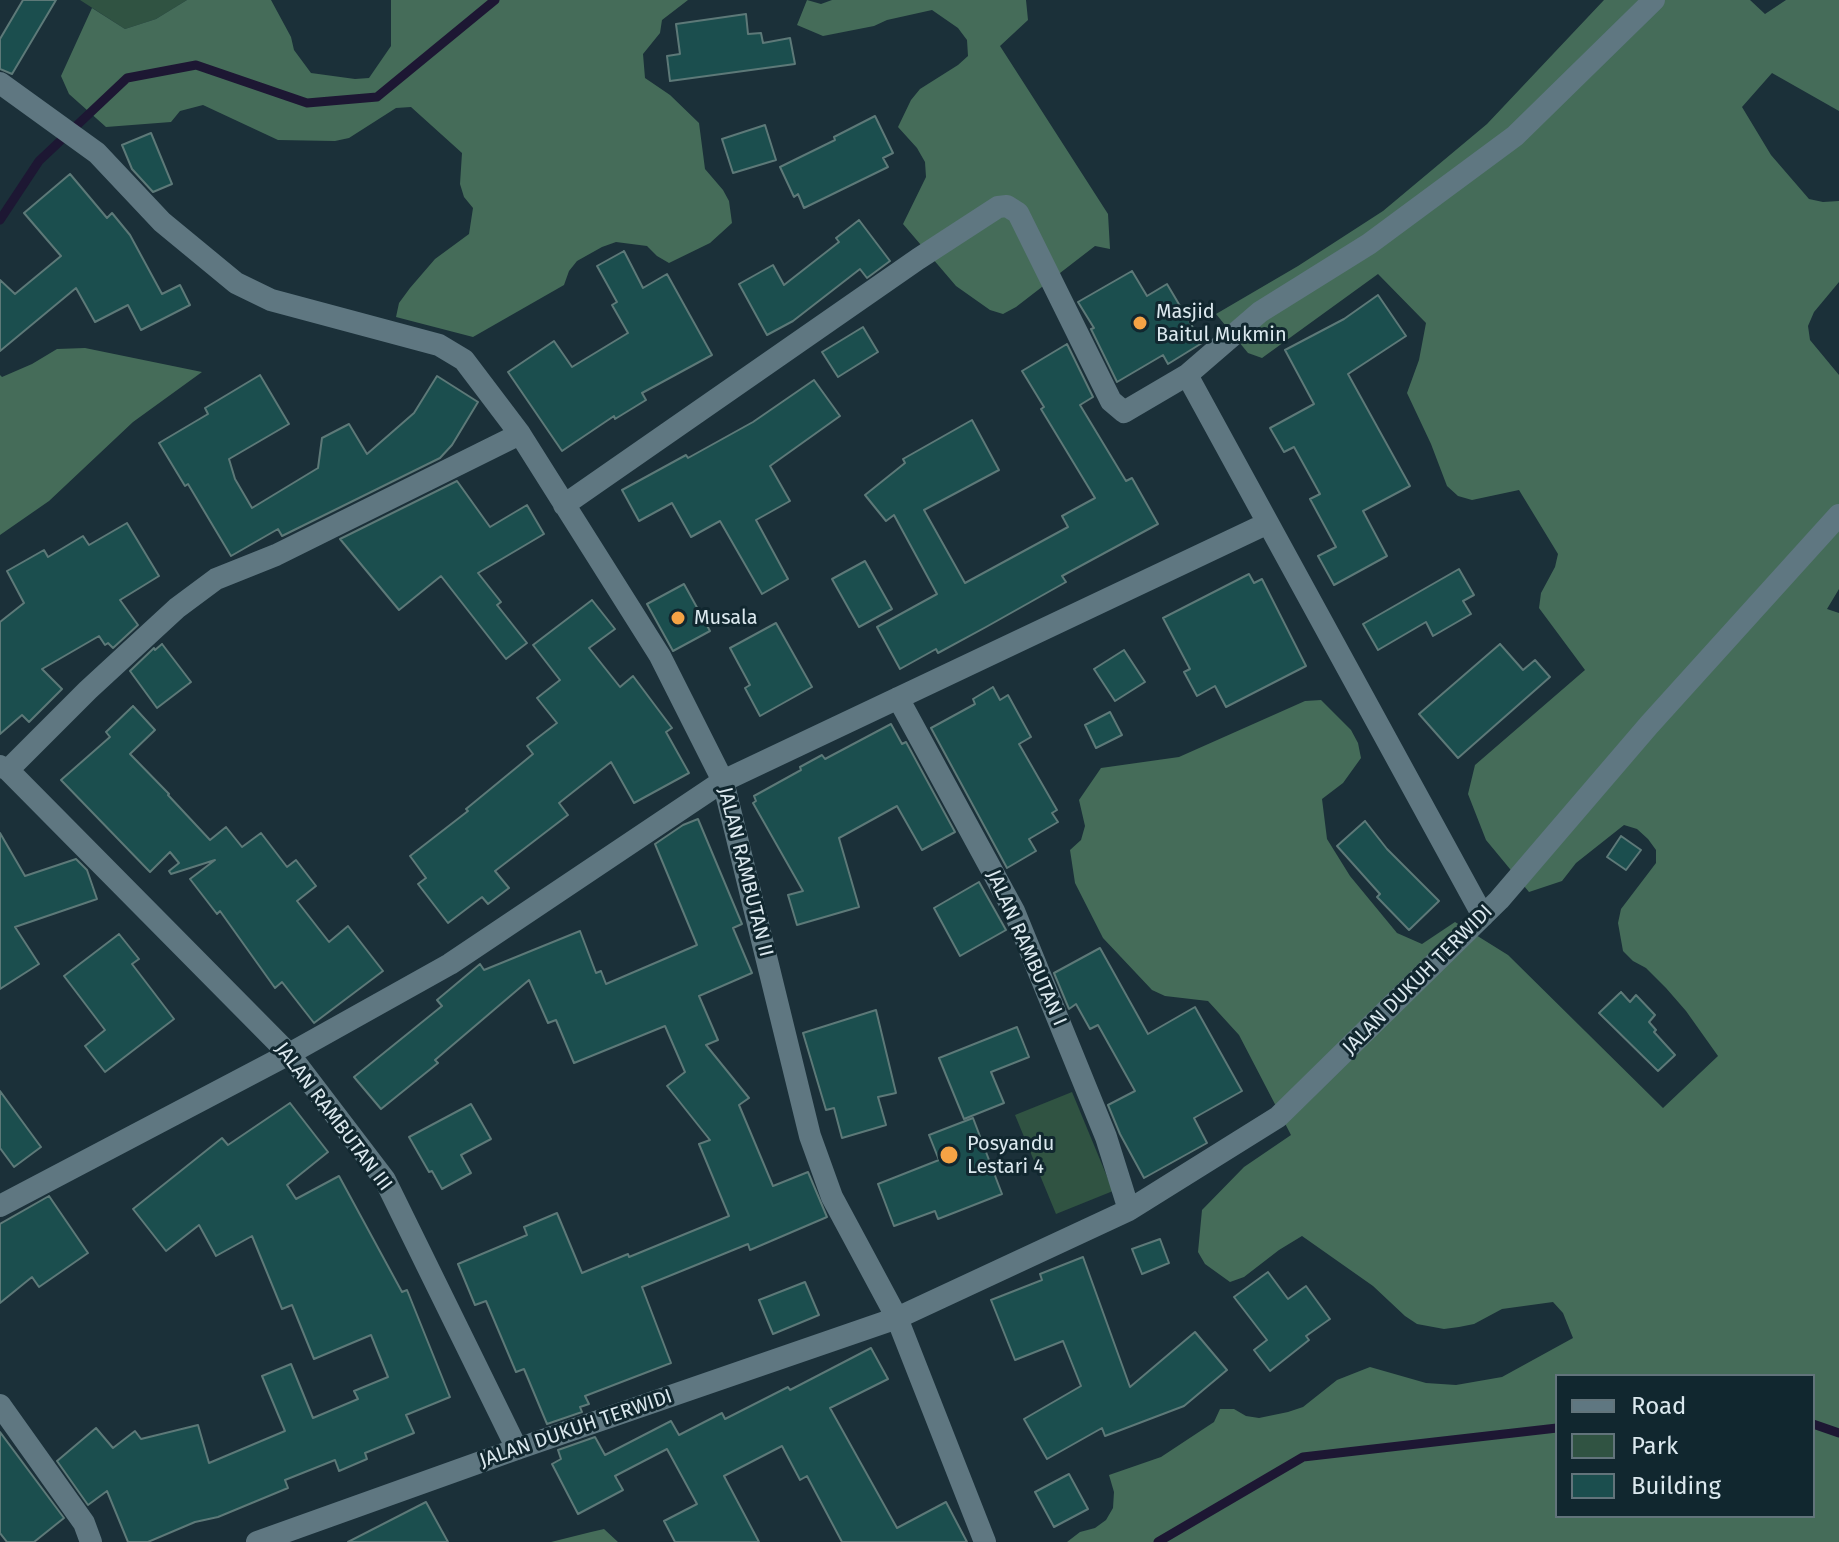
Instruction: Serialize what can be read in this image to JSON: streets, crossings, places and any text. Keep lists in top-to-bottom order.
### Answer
{
  "streets": {
    "street": [
      "JALAN RAMBUTAN II",
      "JALAN RAMBUTAN I",
      "JALAN DUKUH TERWIDI",
      "JALAN RAMBUTAN III"
    ]
  },
  "crossings": [
    ["JALAN RAMBUTAN II", "JALAN DUKUH TERWIDI"],
    ["JALAN RAMBUTAN I", "JALAN DUKUH TERWIDI"],
    ["JALAN DUKUH TERWIDI", "JALAN RAMBUTAN III"]
  ],
  "places": ["Masjid Baitul Mukmin", "Musala", "Posyandu Lestari 4"],
  "legend": ["Road", "Park", "Building"]
}
